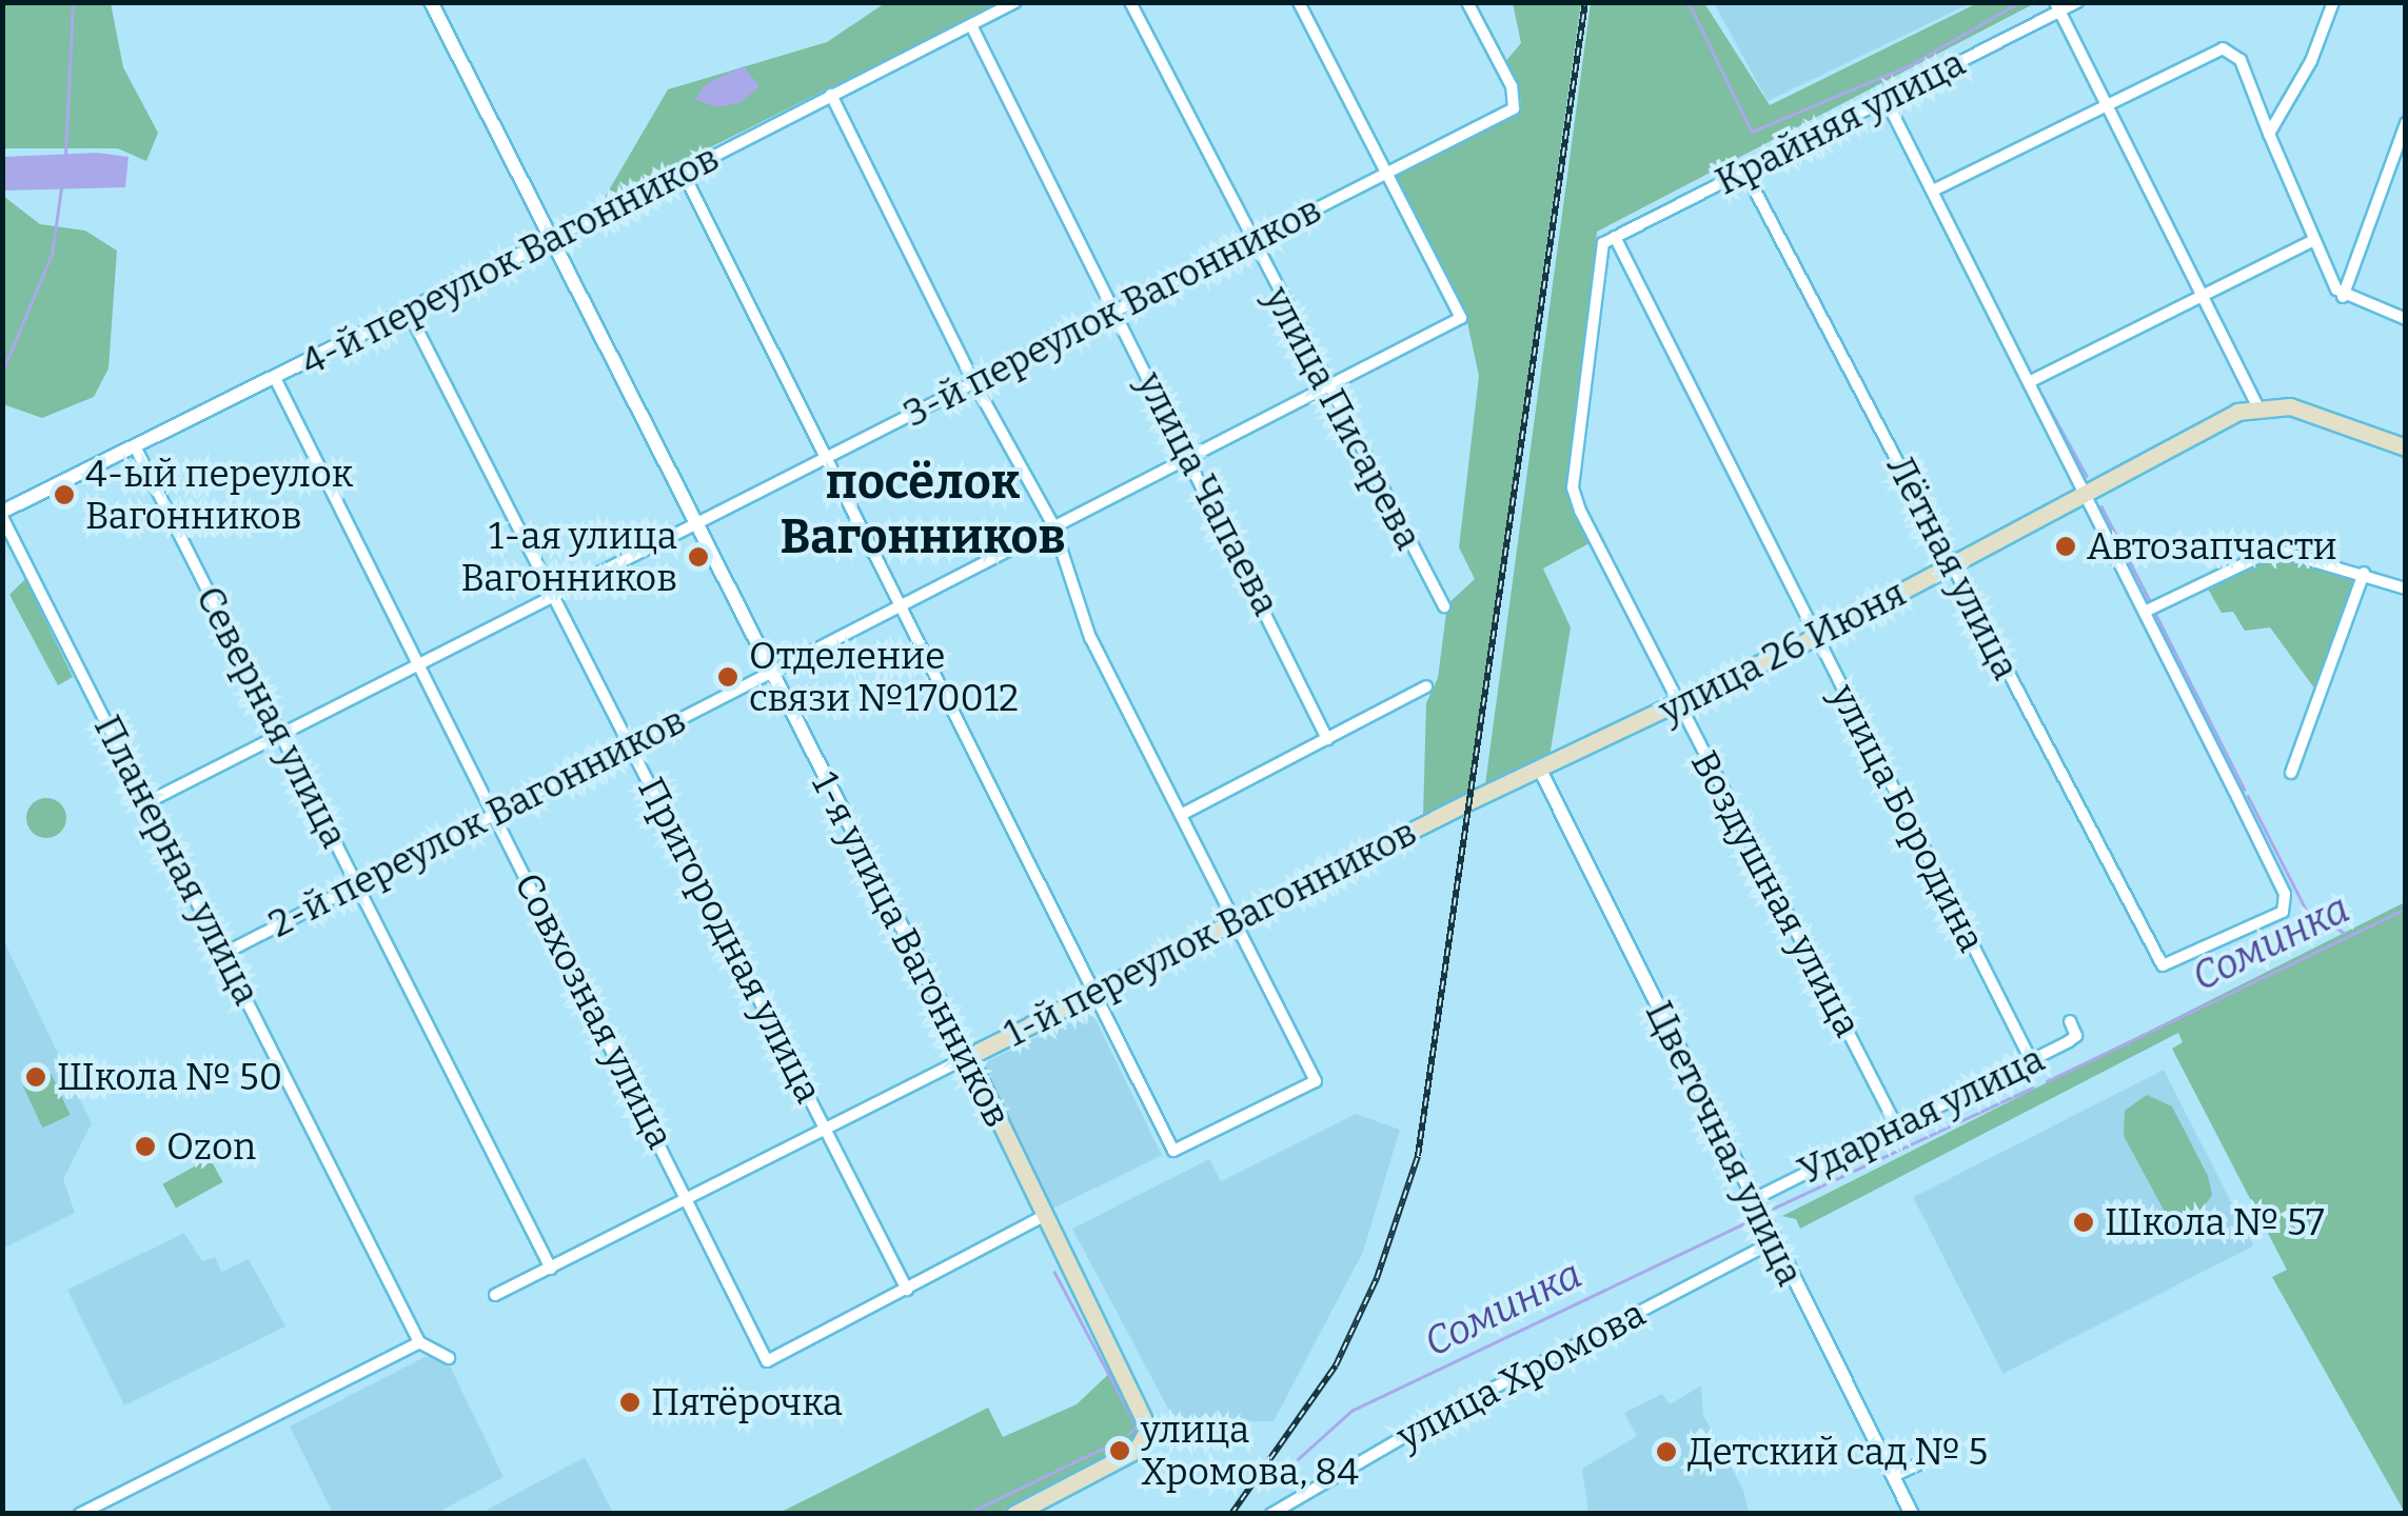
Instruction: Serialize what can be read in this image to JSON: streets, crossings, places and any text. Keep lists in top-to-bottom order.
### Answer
{
  "streets": {
    "main road": ["улица 26 Июня", "1-й переулок Вагонников", "1-я улица Вагонников"],
    "street": [
      "Крайняя улица",
      "4-й переулок Вагонников",
      "3-й переулок Вагонников",
      "улица Писарева",
      "улица Чапаева",
      "Лётная улица",
      "Северная улица",
      "улица Бородина",
      "2-й переулок Вагонников",
      "Планерная улица",
      "Воздушная улица",
      "Пригородная улица",
      "Совхозная улица",
      "Ударная улица",
      "Цветочная улица",
      "улица Хромова"
    ]
  },
  "crossings": [
    ["Крайняя улица", "Лётная улица"],
    ["Крайняя улица", "улица Бородина"],
    ["Крайняя улица", "Воздушная улица"],
    ["4-й переулок Вагонников", "улица Чапаева"],
    ["4-й переулок Вагонников", "Северная улица"],
    ["4-й переулок Вагонников", "Планерная улица"],
    ["4-й переулок Вагонников", "Пригородная улица"],
    ["4-й переулок Вагонников", "1-я улица Вагонников"],
    ["4-й переулок Вагонников", "Совхозная улица"],
    ["3-й переулок Вагонников", "улица Писарева"],
    ["3-й переулок Вагонников", "улица Чапаева"],
    ["3-й переулок Вагонников", "Северная улица"],
    ["3-й переулок Вагонников", "2-й переулок Вагонников"],
    ["3-й переулок Вагонников", "Планерная улица"],
    ["3-й переулок Вагонников", "Пригородная улица"],
    ["3-й переулок Вагонников", "1-я улица Вагонников"],
    ["3-й переулок Вагонников", "Совхозная улица"],
    ["улица Писарева", "2-й переулок Вагонников"],
    ["улица Чапаева", "2-й переулок Вагонников"],
    ["Лётная улица", "улица 26 Июня"],
    ["улица 26 Июня", "улица Бородина"],
    ["улица 26 Июня", "Воздушная улица"],
    ["улица 26 Июня", "1-й переулок Вагонников"],
    ["улица 26 Июня", "Цветочная улица"],
    ["Северная улица", "2-й переулок Вагонников"],
    ["Северная улица", "1-й переулок Вагонников"],
    ["улица Бородина", "Ударная улица"],
    ["2-й переулок Вагонников", "Планерная улица"],
    ["2-й переулок Вагонников", "Пригородная улица"],
    ["2-й переулок Вагонников", "1-я улица Вагонников"],
    ["2-й переулок Вагонников", "Совхозная улица"],
    ["Воздушная улица", "Ударная улица"],
    ["1-й переулок Вагонников", "Пригородная улица"],
    ["1-й переулок Вагонников", "1-я улица Вагонников"],
    ["1-й переулок Вагонников", "Совхозная улица"],
    ["Пригородная улица", "Совхозная улица"],
    ["Ударная улица", "Цветочная улица"],
    ["Цветочная улица", "улица Хромова"]
  ],
  "districts": ["посёлок Вагонников"],
  "water": ["Соминка"],
  "places": [
    "4-ый переулок Вагонников",
    "Автозапчасти",
    "1-ая улица Вагонников",
    "Отделение связи №170012",
    "Школа № 50",
    "Ozon",
    "Школа № 57",
    "Пятёрочка",
    "улица Хромова, 84",
    "Детский сад № 5"
  ]
}
